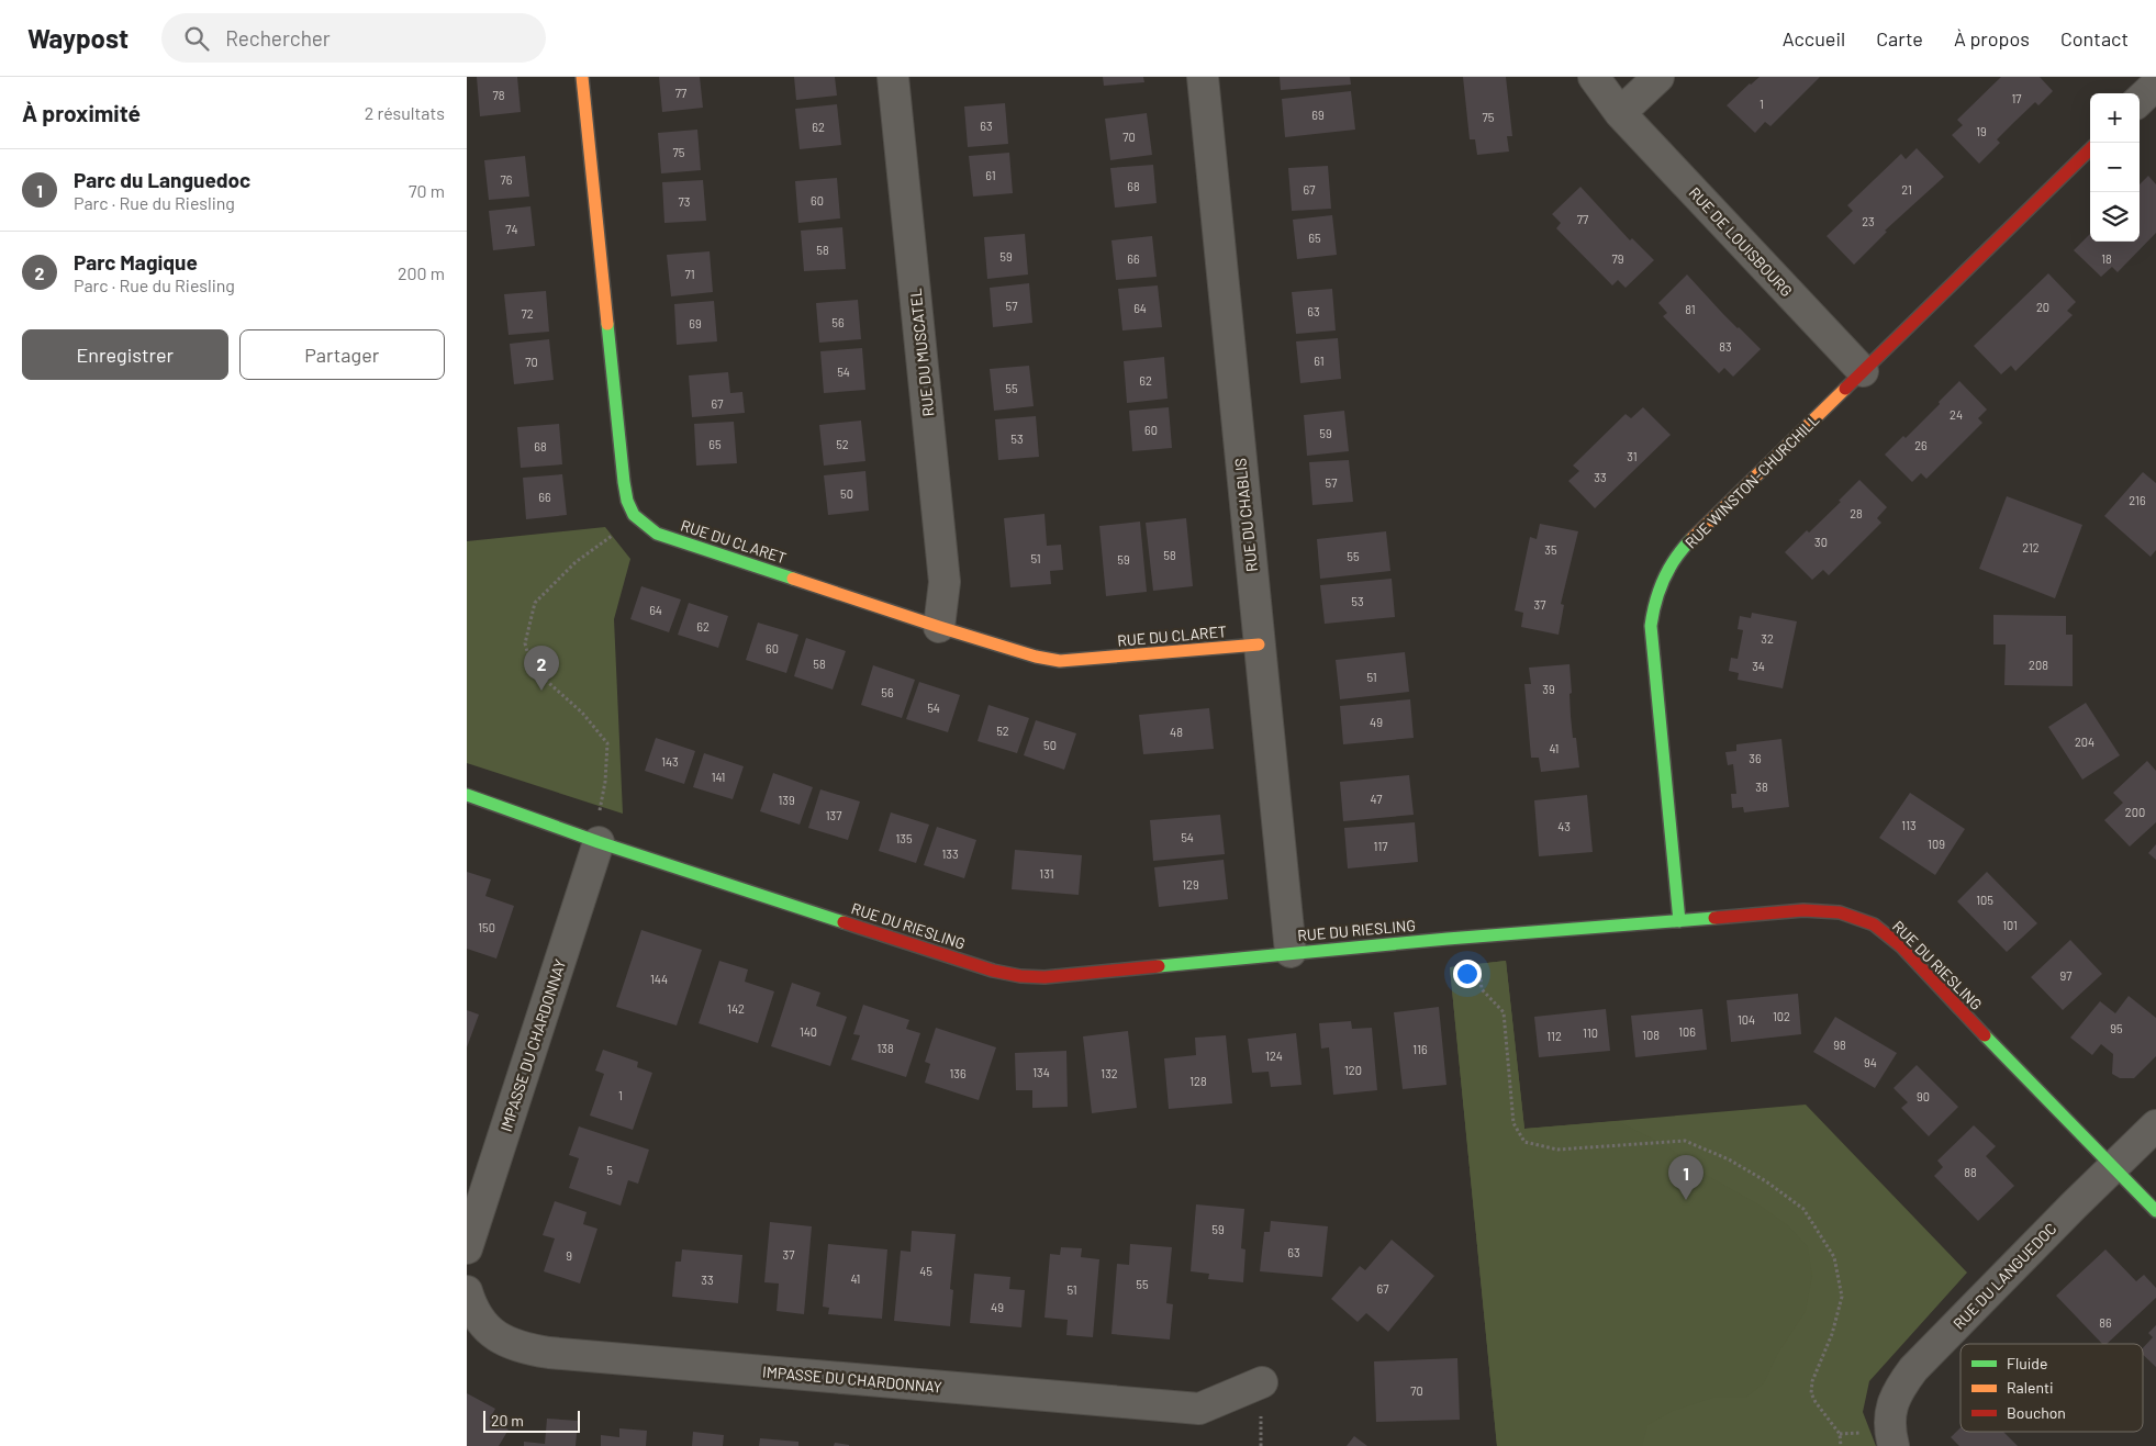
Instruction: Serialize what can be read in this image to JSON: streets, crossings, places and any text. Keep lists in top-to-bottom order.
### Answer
{
  "streets": {
    "street": [
      "RUE DE LOUISBOURG",
      "RUE DU MUSCATEL",
      "RUE WINSTON-CHURCHILL",
      "RUE DU CHABLIS",
      "RUE DU CLARET",
      "RUE DU RIESLING",
      "IMPASSE DU CHARDONNAY",
      "RUE DU LANGUEDOC"
    ]
  },
  "crossings": [
    ["RUE DE LOUISBOURG", "RUE WINSTON-CHURCHILL"],
    ["RUE DU MUSCATEL", "RUE DU CLARET"],
    ["RUE WINSTON-CHURCHILL", "RUE DU RIESLING"],
    ["RUE DU CHABLIS", "RUE DU CLARET"],
    ["RUE DU CHABLIS", "RUE DU RIESLING"],
    ["RUE DU RIESLING", "IMPASSE DU CHARDONNAY"],
    ["RUE DU RIESLING", "RUE DU LANGUEDOC"]
  ],
  "house_numbers": [
    "77",
    "78",
    "17",
    "1",
    "69",
    "75",
    "63",
    "62",
    "19",
    "70",
    "75",
    "61",
    "76",
    "68",
    "67",
    "21",
    "60",
    "73",
    "77",
    "23",
    "74",
    "65",
    "58",
    "59",
    "66",
    "79",
    "18",
    "71",
    "57",
    "20",
    "64",
    "81",
    "63",
    "72",
    "56",
    "69",
    "83",
    "61",
    "70",
    "54",
    "62",
    "55",
    "67",
    "24",
    "60",
    "59",
    "53",
    "65",
    "52",
    "26",
    "68",
    "31",
    "33",
    "57",
    "50",
    "66",
    "216",
    "28",
    "30",
    "212",
    "35",
    "58",
    "55",
    "51",
    "59",
    "53",
    "37",
    "64",
    "62",
    "32",
    "60",
    "58",
    "208",
    "34",
    "51",
    "39",
    "56",
    "54",
    "49",
    "52",
    "48",
    "204",
    "50",
    "41",
    "36",
    "143",
    "141",
    "38",
    "47",
    "139",
    "200",
    "137",
    "113",
    "43",
    "54",
    "135",
    "109",
    "117",
    "133",
    "131",
    "129",
    "105",
    "101",
    "150",
    "97",
    "144",
    "142",
    "102",
    "104",
    "95",
    "140",
    "106",
    "110",
    "108",
    "112",
    "98",
    "138",
    "116",
    "124",
    "94",
    "120",
    "134",
    "136",
    "132",
    "128",
    "1",
    "90",
    "5",
    "88",
    "59",
    "63",
    "37",
    "9",
    "45",
    "41",
    "33",
    "55",
    "67",
    "51",
    "49",
    "86",
    "70"
  ],
  "legend": ["Fluide", "Ralenti", "Bouchon"],
  "scale_bar": "20 m",
  "page": {
    "header": "Waypost",
    "search": "Rechercher",
    "nav": [
      "Accueil",
      "Carte",
      "À propos",
      "Contact"
    ],
    "heading": ["À proximité", "2 résultats"],
    "map_buttons": ["+", "−"],
    "list": [
      {
        "mark": "1",
        "name": "Parc du Languedoc",
        "note": "Parc · Rue du Riesling",
        "value": "70 m"
      },
      {
        "mark": "2",
        "name": "Parc Magique",
        "note": "Parc · Rue du Riesling",
        "value": "200 m"
      }
    ],
    "buttons": ["Enregistrer", "Partager"],
    "pins": ["2", "1"],
    "scale": "20 m"
  }
}
